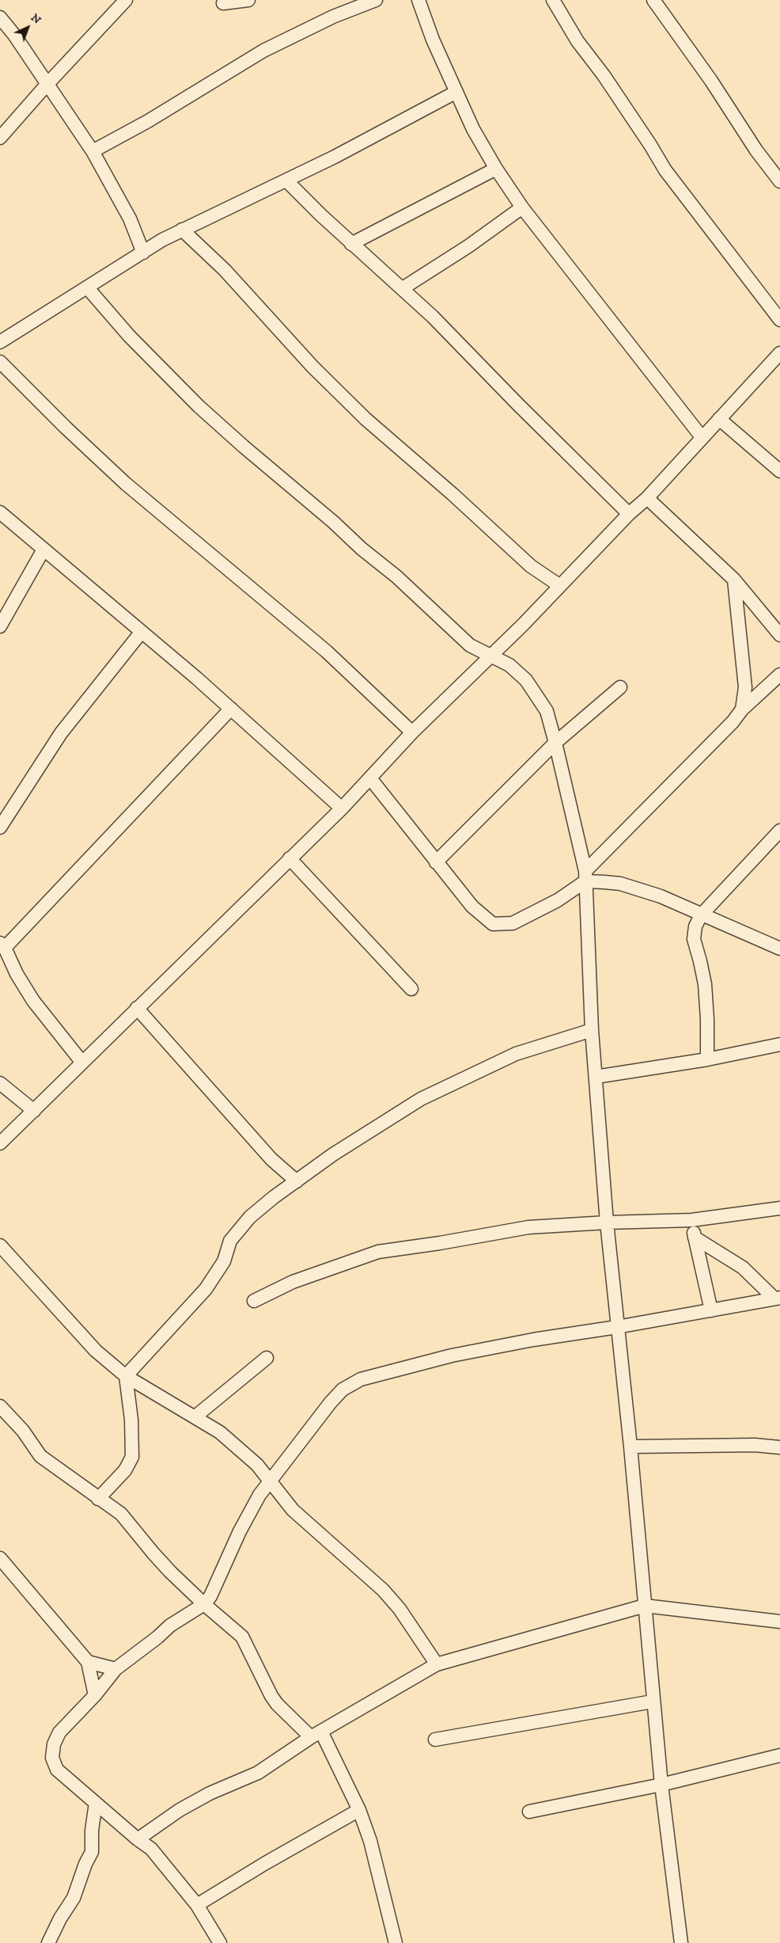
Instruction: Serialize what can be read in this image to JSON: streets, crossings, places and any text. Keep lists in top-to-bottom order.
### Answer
{
  "north": "top right"
}
